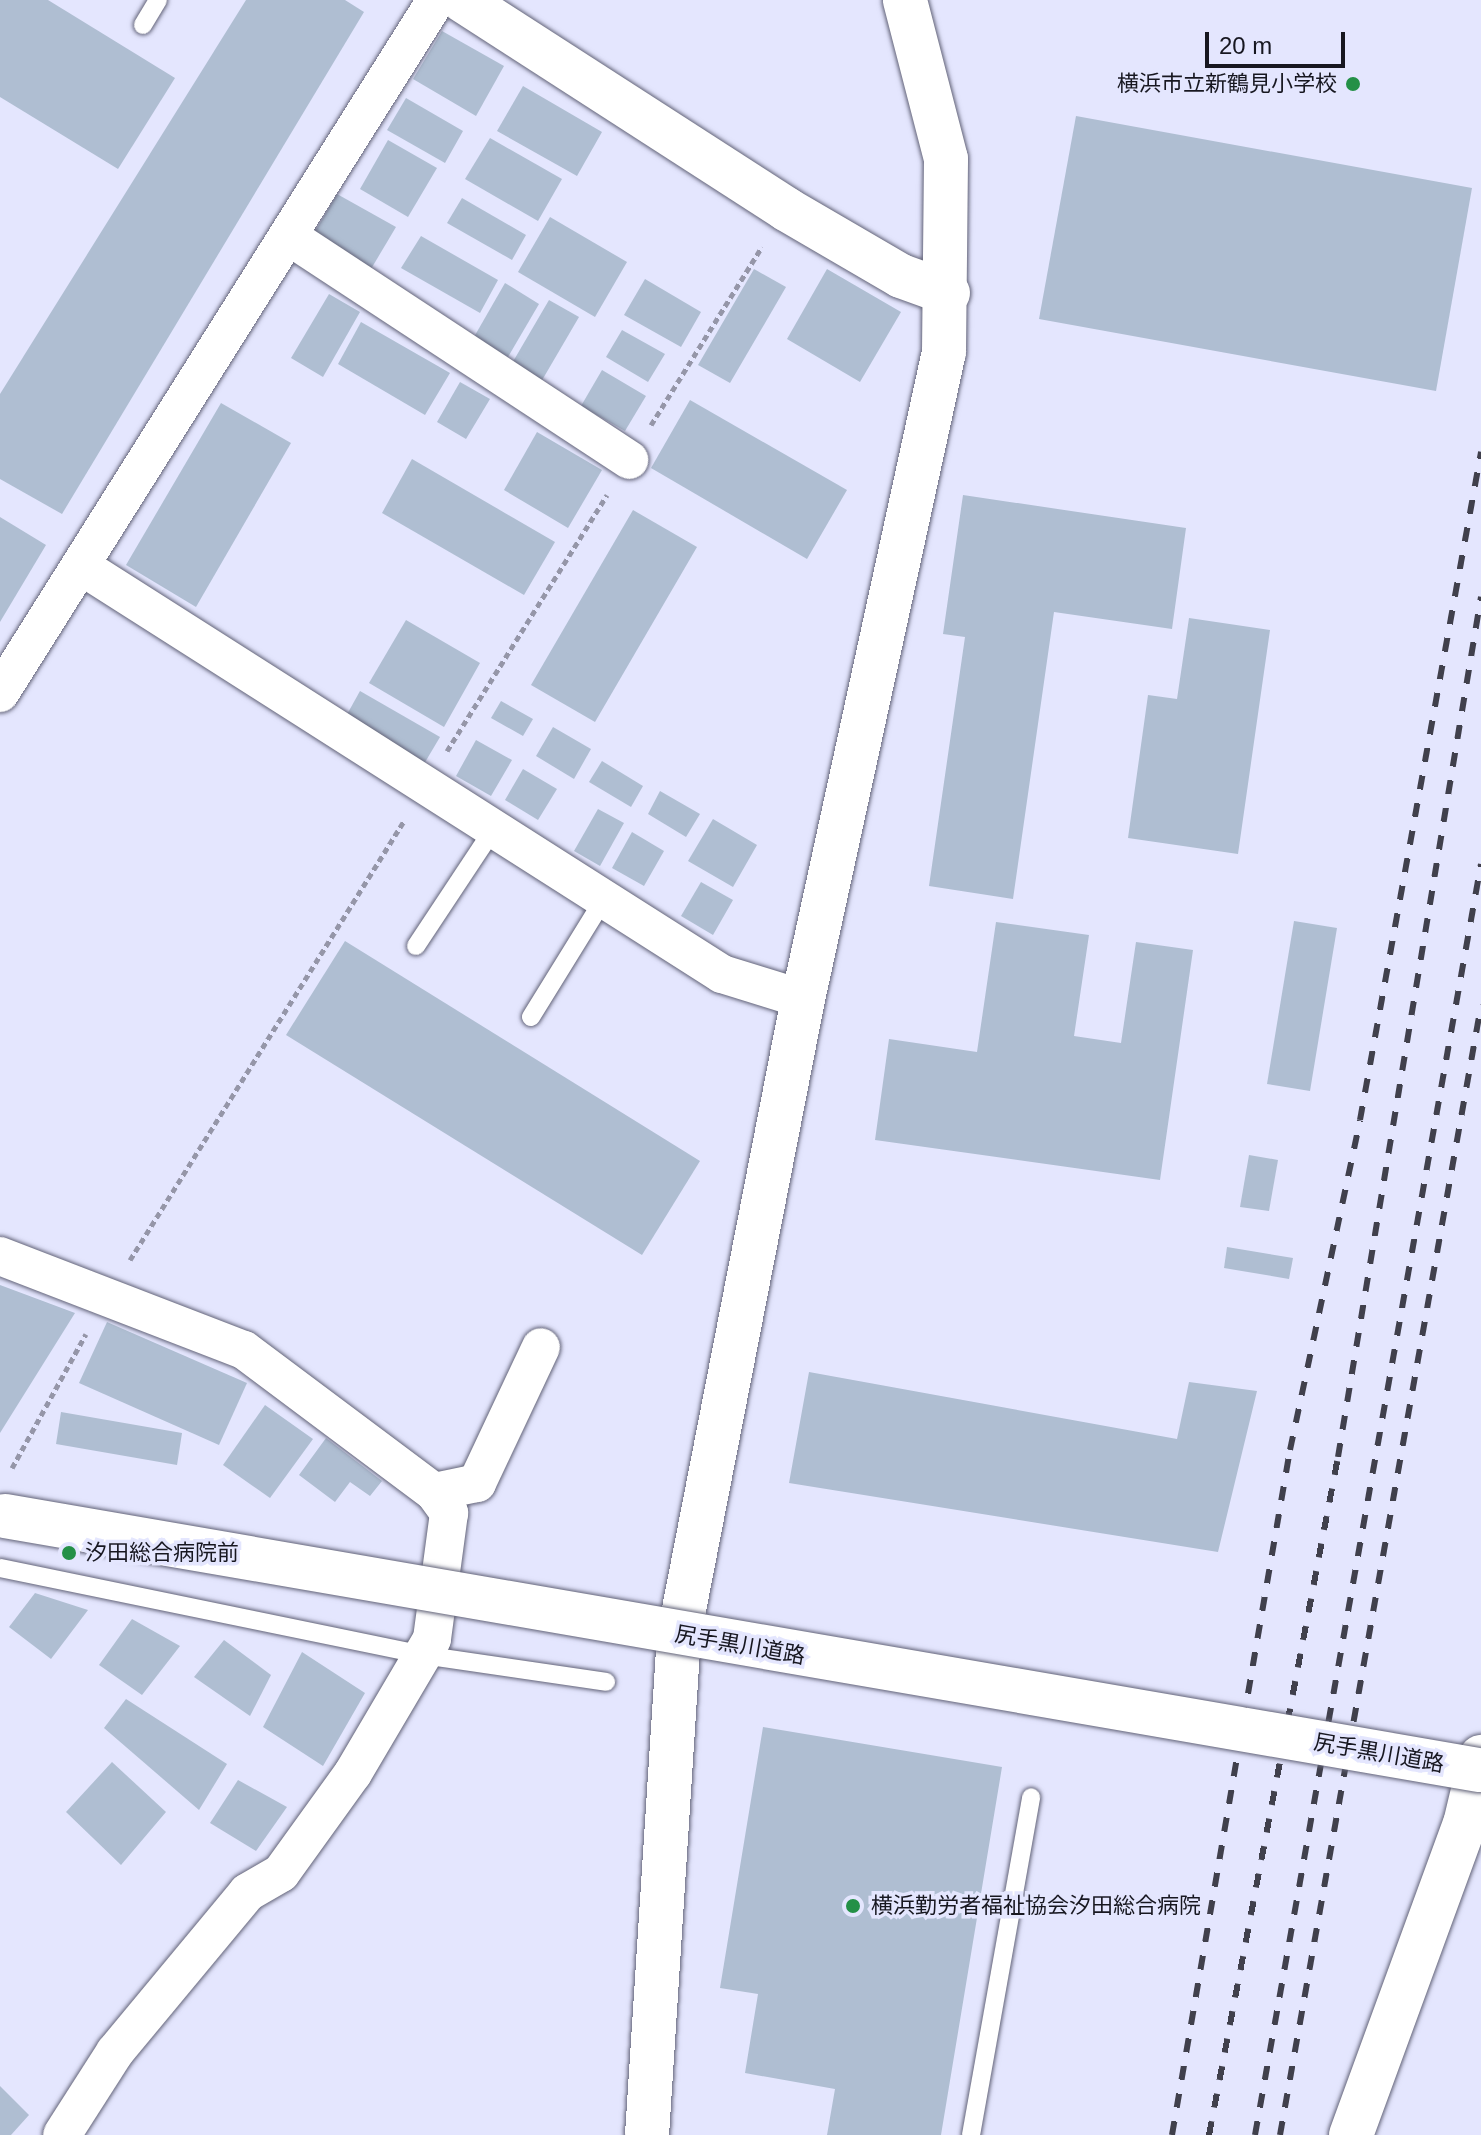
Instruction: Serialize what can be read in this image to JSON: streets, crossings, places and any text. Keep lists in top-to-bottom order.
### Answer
{
  "streets": {
    "street": ["尻手黒川道路"]
  },
  "places": ["横浜市立新鶴見小学校", "汐田総合病院前", "横浜勤労者福祉協会汐田総合病院"],
  "scale_bar": "20 m"
}
